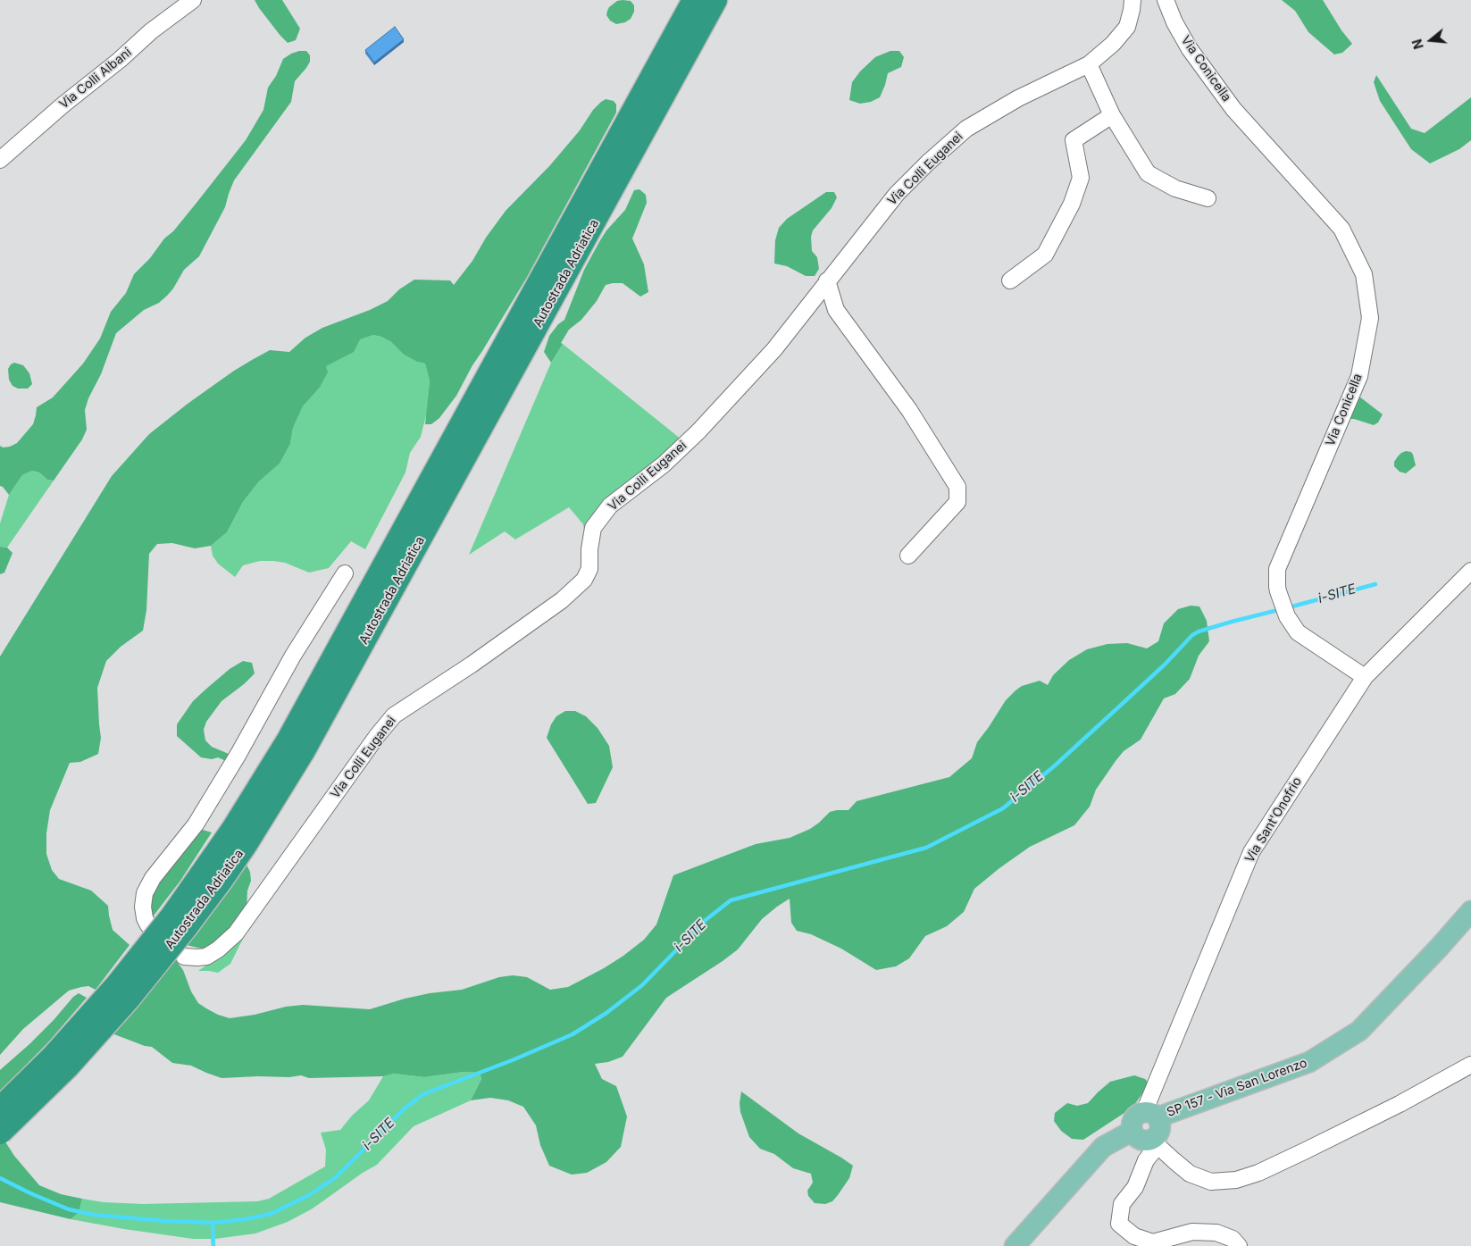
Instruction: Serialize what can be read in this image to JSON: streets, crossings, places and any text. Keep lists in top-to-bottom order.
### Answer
{
  "streets": {
    "highway": ["Autostrada Adriatica"],
    "main road": ["SP 157 - Via San Lorenzo"],
    "street": [
      "Via Conicella",
      "Via Colli Albani",
      "Via Colli Euganei",
      "Via Sant'Onofrio"
    ]
  },
  "crossings": [
    ["Via Conicella", "Via Sant'Onofrio"],
    ["Via Sant'Onofrio", "SP 157 - Via San Lorenzo"]
  ],
  "water": ["i-SITE"],
  "north": "left"
}
